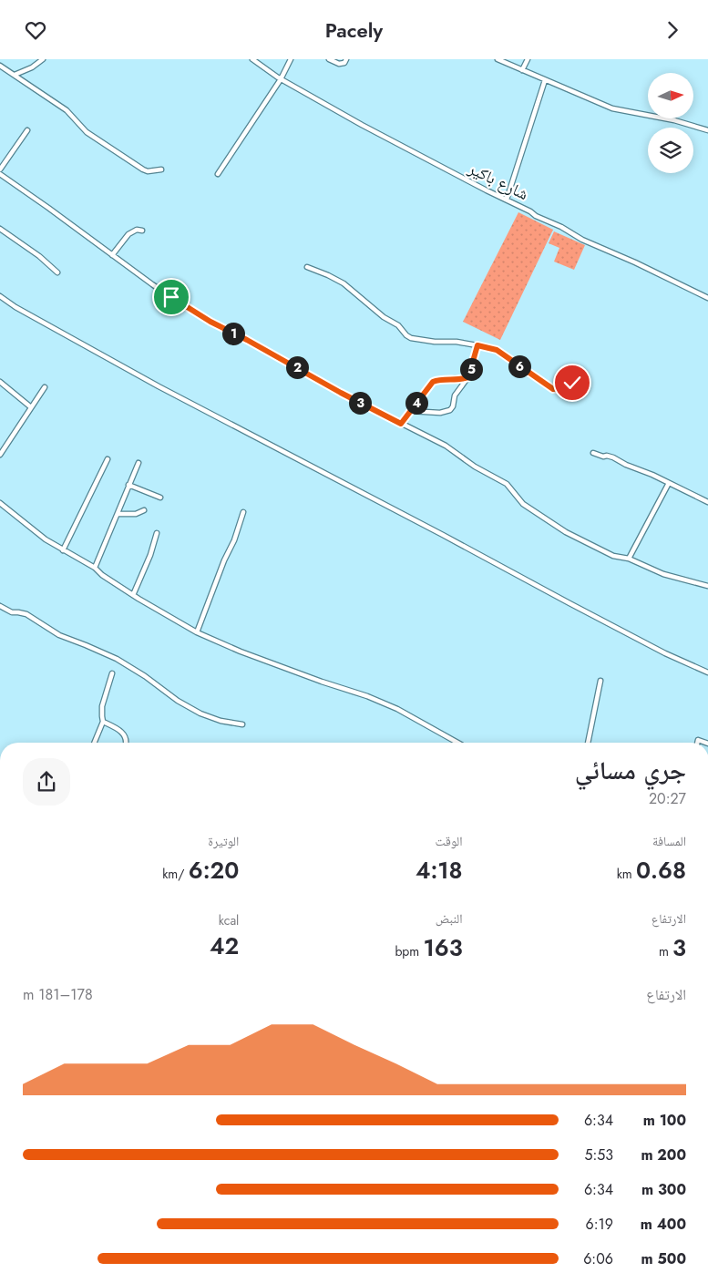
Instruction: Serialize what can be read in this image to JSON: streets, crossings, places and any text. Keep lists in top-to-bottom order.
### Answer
{
  "streets": {
    "street": ["شارع باكير"]
  },
  "north": "right",
  "page": {
    "header": "Pacely",
    "pins": [
      "1",
      "6",
      "2",
      "5",
      "3",
      "4"
    ],
    "heading": ["جري مسائي", "20:27"],
    "stats": [
      ["المسافة", "0.68 km"],
      ["الوقت", "4:18"],
      ["الوتيرة", "6:20 /km"],
      ["الارتفاع", "3 m"],
      ["النبض", "163 bpm"],
      ["kcal", "42"]
    ],
    "chart": ["الارتفاع", "178–181 m"],
    "list": [
      {
        "name": "100 m",
        "note": "6:34"
      },
      {
        "name": "200 m",
        "note": "5:53"
      },
      {
        "name": "300 m",
        "note": "6:34"
      },
      {
        "name": "400 m",
        "note": "6:19"
      },
      {
        "name": "500 m",
        "note": "6:06"
      }
    ]
  }
}
